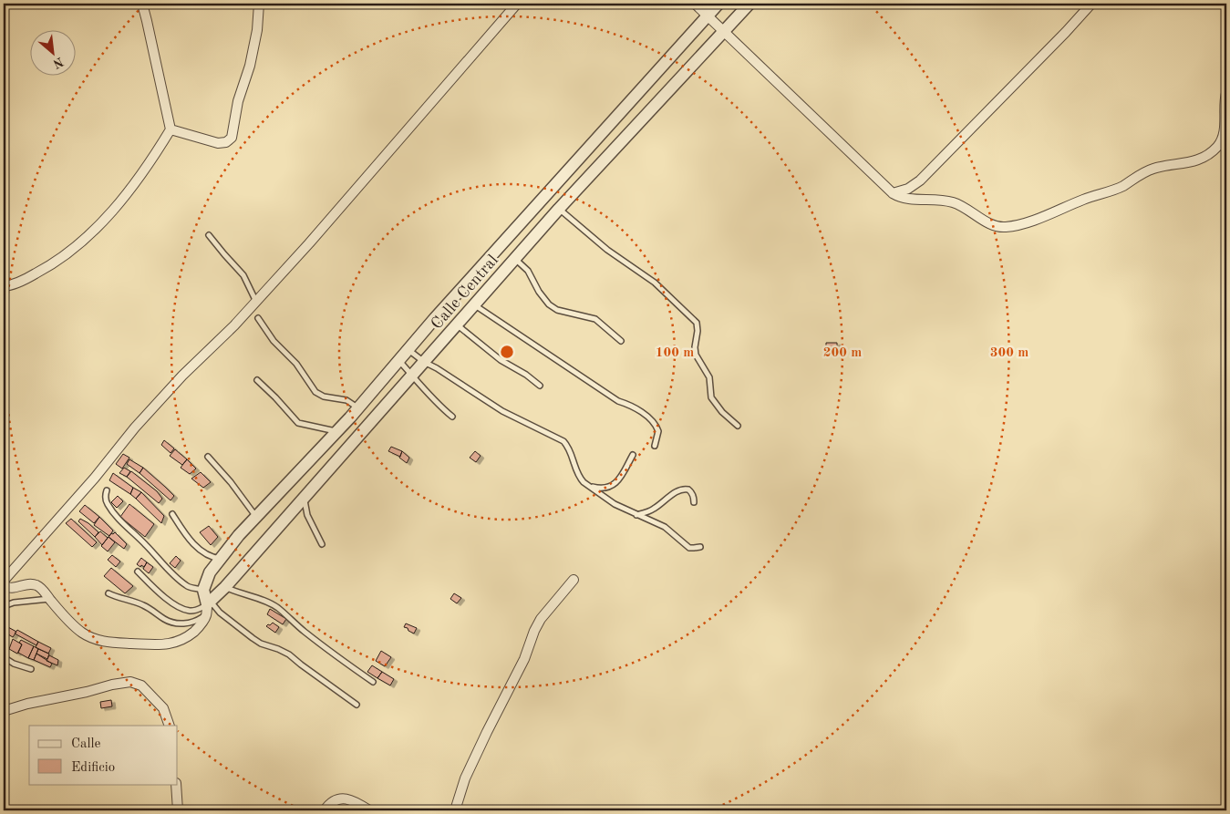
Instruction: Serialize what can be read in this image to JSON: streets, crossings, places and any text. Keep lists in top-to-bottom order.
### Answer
{
  "streets": {
    "street": ["Calle Central"]
  },
  "legend": ["Calle", "Edificio"],
  "north": "bottom right",
  "rings": ["100 m", "200 m", "300 m"]
}
